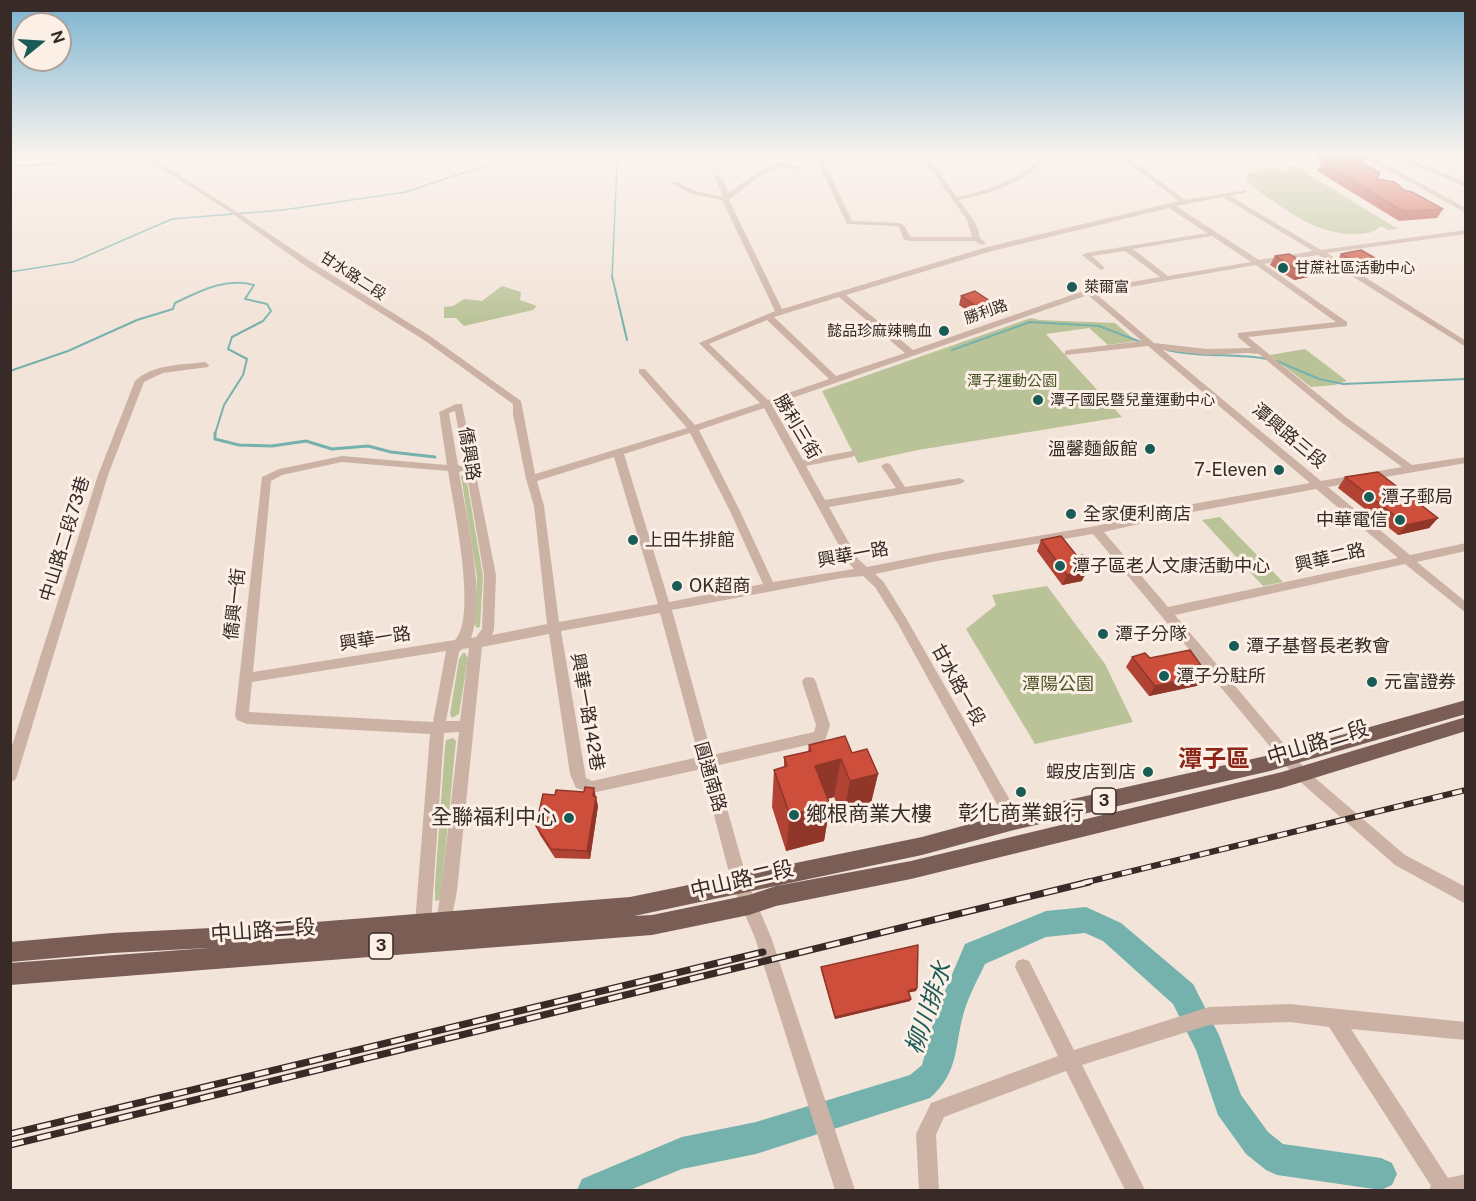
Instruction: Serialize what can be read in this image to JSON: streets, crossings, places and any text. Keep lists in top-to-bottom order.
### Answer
{
  "streets": {
    "main road": ["中山路二段", "3"],
    "street": [
      "甘水路二段",
      "勝利路",
      "勝利三街",
      "潭興路三段",
      "僑興路",
      "中山路二段73巷",
      "興華一路",
      "興華二路",
      "僑興一街",
      "甘水路一段",
      "興華一路142巷",
      "圓通南路"
    ]
  },
  "crossings": [
    ["甘水路二段", "勝利路"],
    ["勝利路", "勝利三街"],
    ["勝利路", "潭興路三段"],
    ["勝利路", "圓通南路"],
    ["勝利三街", "興華一路"],
    ["勝利三街", "甘水路一段"],
    ["潭興路三段", "興華一路"],
    ["潭興路三段", "興華二路"],
    ["僑興路", "興華一路"],
    ["僑興路", "僑興一街"],
    ["僑興路", "中山路二段"],
    ["興華一路", "僑興一街"],
    ["興華一路", "甘水路一段"],
    ["興華一路", "興華一路142巷"],
    ["興華一路", "圓通南路"],
    ["甘水路一段", "中山路二段"],
    ["興華一路142巷", "圓通南路"],
    ["中山路二段", "圓通南路"]
  ],
  "districts": ["潭子區"],
  "water": ["柳川排水"],
  "parks": ["潭子運動公園", "潭陽公園"],
  "places": [
    "甘蔗社區活動中心",
    "萊爾富",
    "懿品珍麻辣鴨血",
    "潭子國民暨兒童運動中心",
    "溫馨麵飯館",
    "7-Eleven",
    "潭子郵局",
    "全家便利商店",
    "中華電信",
    "上田牛排館",
    "潭子區老人文康活動中心",
    "OK超商",
    "潭子分隊",
    "潭子基督長老教會",
    "潭子分駐所",
    "元富證券",
    "蝦皮店到店",
    "彰化商業銀行",
    "鄉根商業大樓",
    "全聯福利中心"
  ],
  "north": "right"
}
